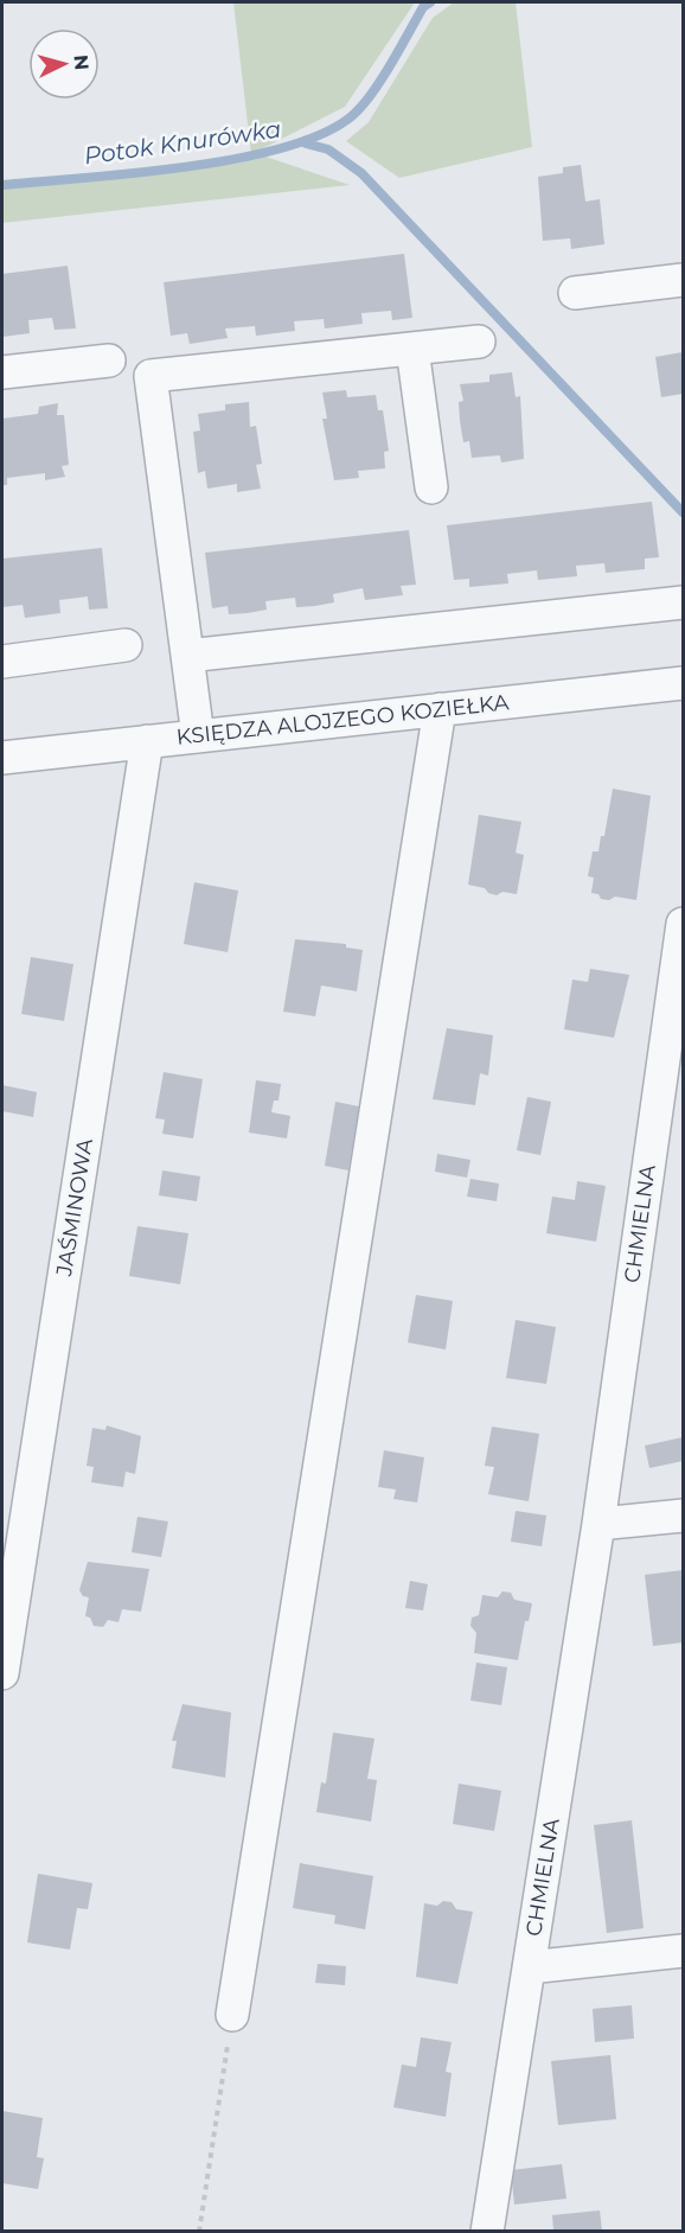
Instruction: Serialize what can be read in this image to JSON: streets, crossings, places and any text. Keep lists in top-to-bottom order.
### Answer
{
  "streets": {
    "street": ["KSIĘDZA ALOJZEGO KOZIEŁKA", "JAŚMINOWA", "CHMIELNA"]
  },
  "crossings": [
    ["KSIĘDZA ALOJZEGO KOZIEŁKA", "JAŚMINOWA"]
  ],
  "water": ["Potok Knurówka"],
  "north": "right"
}
